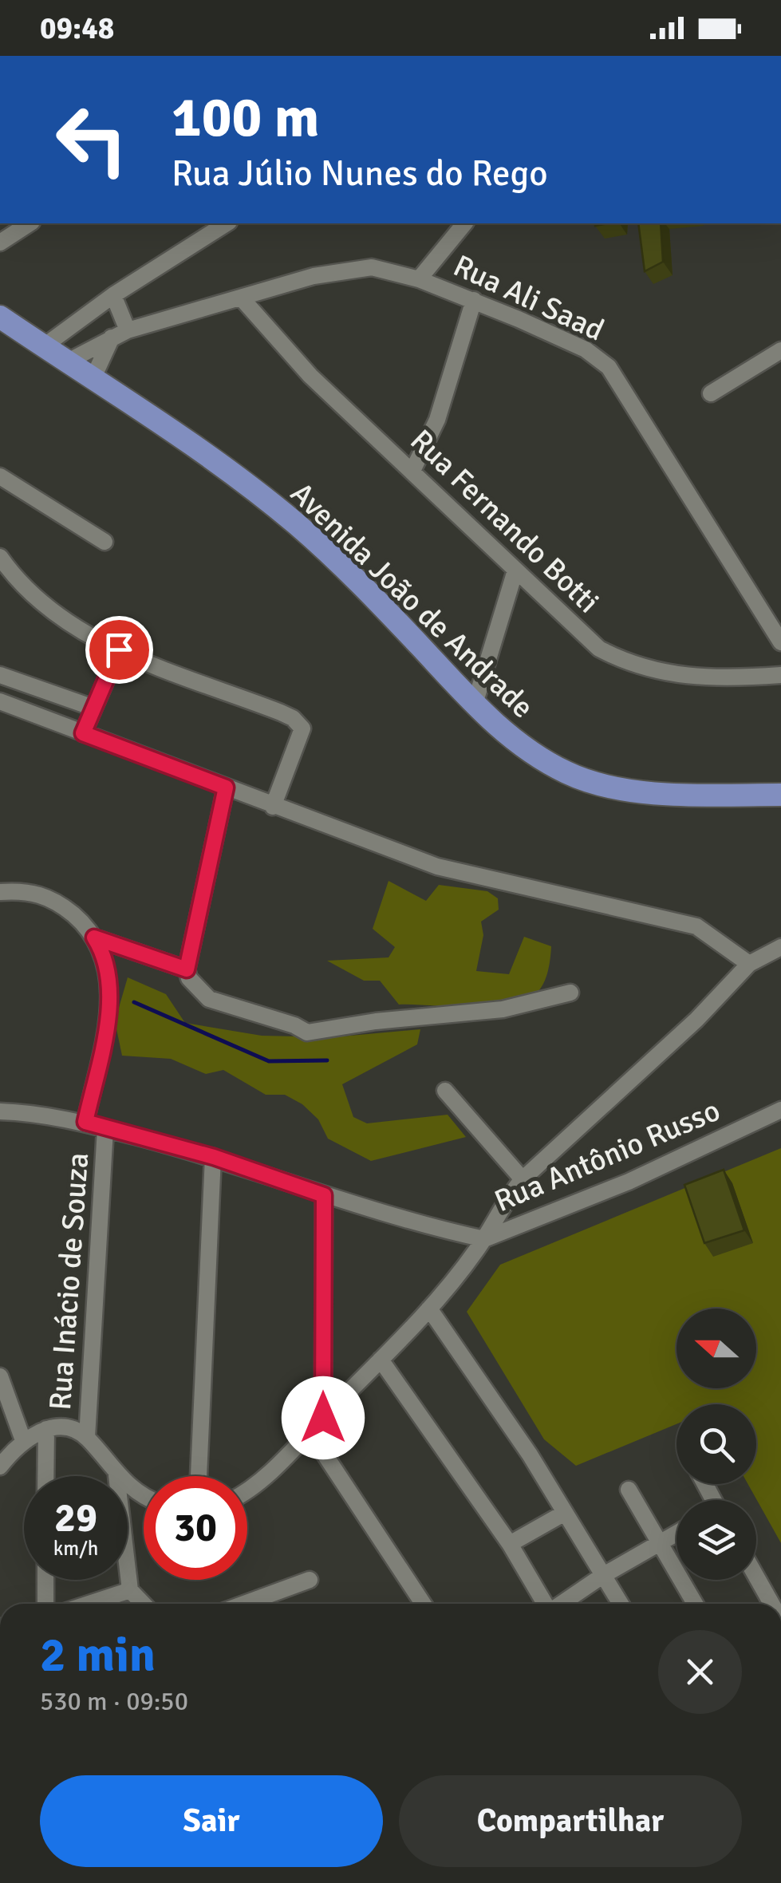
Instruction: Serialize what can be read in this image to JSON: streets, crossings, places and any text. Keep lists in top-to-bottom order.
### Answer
{
  "streets": {
    "main road": ["Avenida João de Andrade"],
    "street": [
      "Rua Ali Saad",
      "Rua Fernando Botti",
      "Rua Antônio Russo",
      "Rua Inácio de Souza"
    ]
  },
  "crossings": [
    ["Rua Ali Saad", "Rua Fernando Botti"],
    ["Rua Ali Saad", "Avenida João de Andrade"]
  ],
  "north": "left",
  "page": {
    "status": "09:48",
    "turn": ["100 m", "Rua Júlio Nunes do Rego"],
    "speed": "29 km/h",
    "limit": "30",
    "heading": ["2 min", "530 m · 09:50"],
    "buttons": ["Sair", "Compartilhar"]
  }
}
